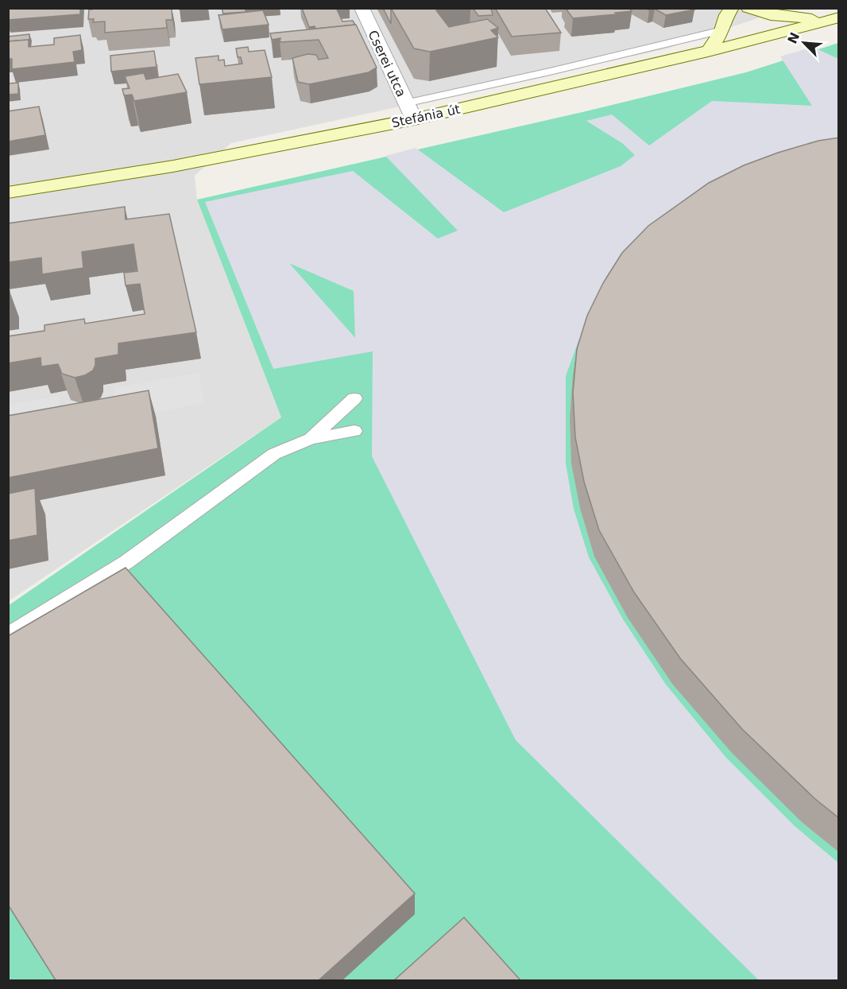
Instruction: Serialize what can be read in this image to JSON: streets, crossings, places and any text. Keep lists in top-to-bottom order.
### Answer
{
  "streets": {
    "street": ["Cserei utca", "Stefánia út"]
  },
  "crossings": [
    ["Cserei utca", "Stefánia út"]
  ],
  "north": "top left"
}
